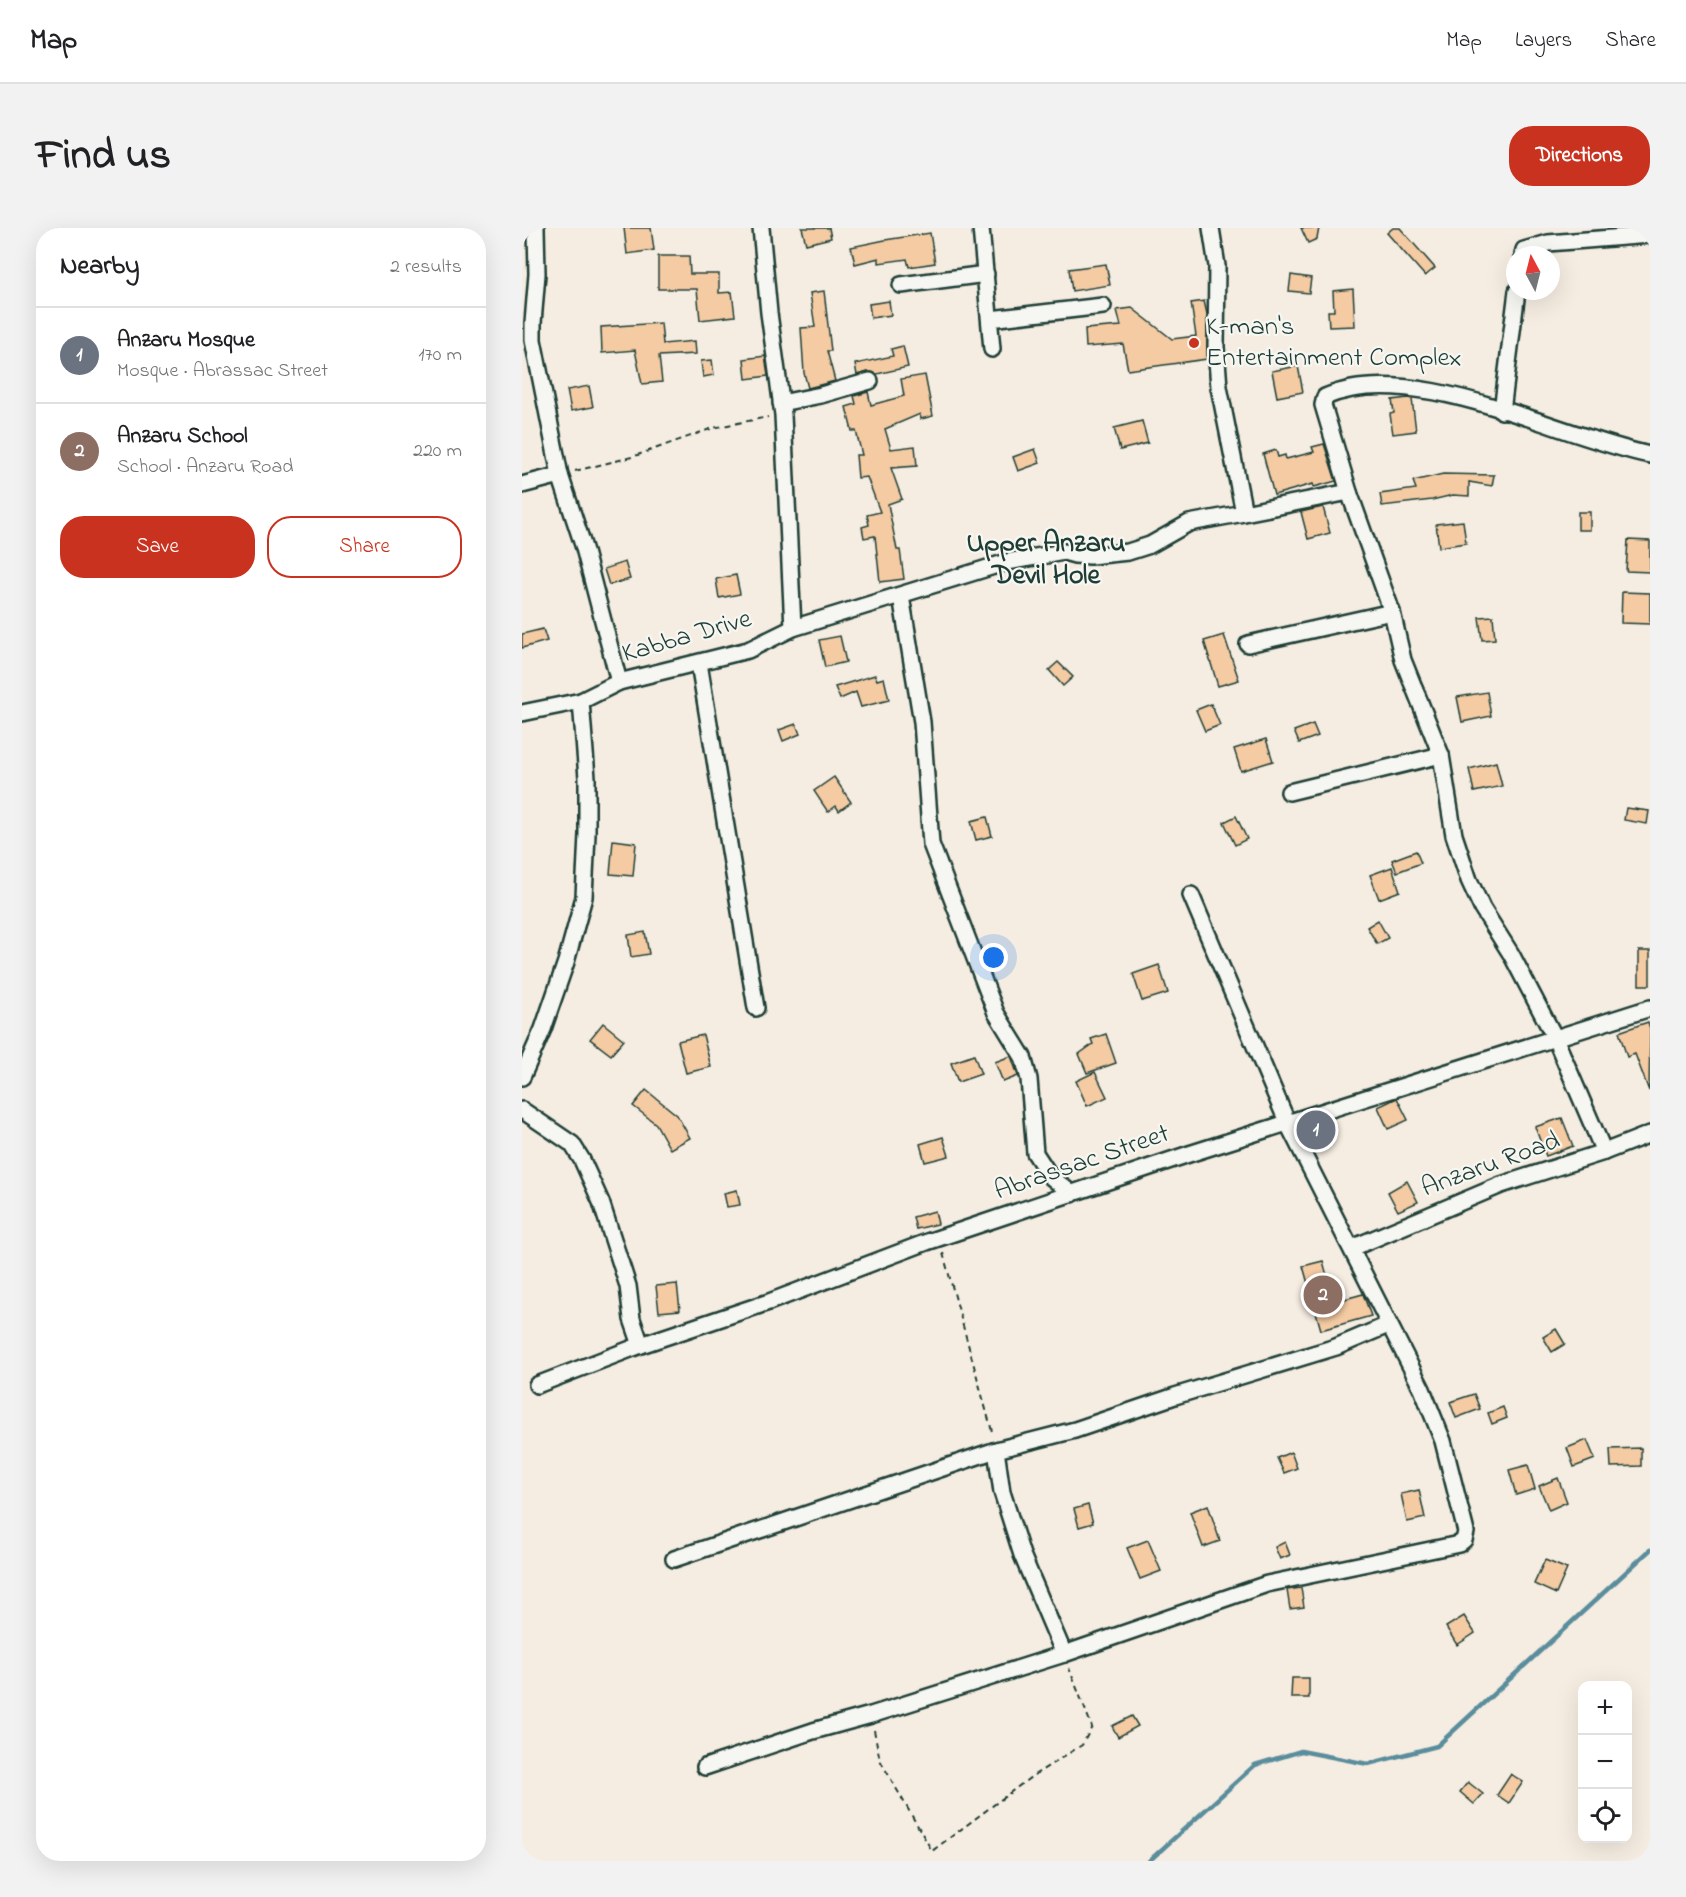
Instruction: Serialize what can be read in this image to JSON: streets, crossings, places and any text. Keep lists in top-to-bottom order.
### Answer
{
  "streets": {
    "street": ["Kabba Drive", "Abrassac Street", "Anzaru Road"]
  },
  "districts": ["Upper Anzaru Devil Hole"],
  "places": ["K-man's Entertainment Complex"],
  "north": "top",
  "page": {
    "header": "Map",
    "nav": ["Map", "Layers", "Share"],
    "title": "Find us",
    "buttons": [
      "Directions",
      ["Save", "Share"]
    ],
    "heading": ["Nearby", "2 results"],
    "list": [
      {
        "mark": "1",
        "name": "Anzaru Mosque",
        "note": "Mosque · Abrassac Street",
        "value": "170 m"
      },
      {
        "mark": "2",
        "name": "Anzaru School",
        "note": "School · Anzaru Road",
        "value": "220 m"
      }
    ],
    "pins": ["1", "2"],
    "map_buttons": ["+", "−"]
  }
}
